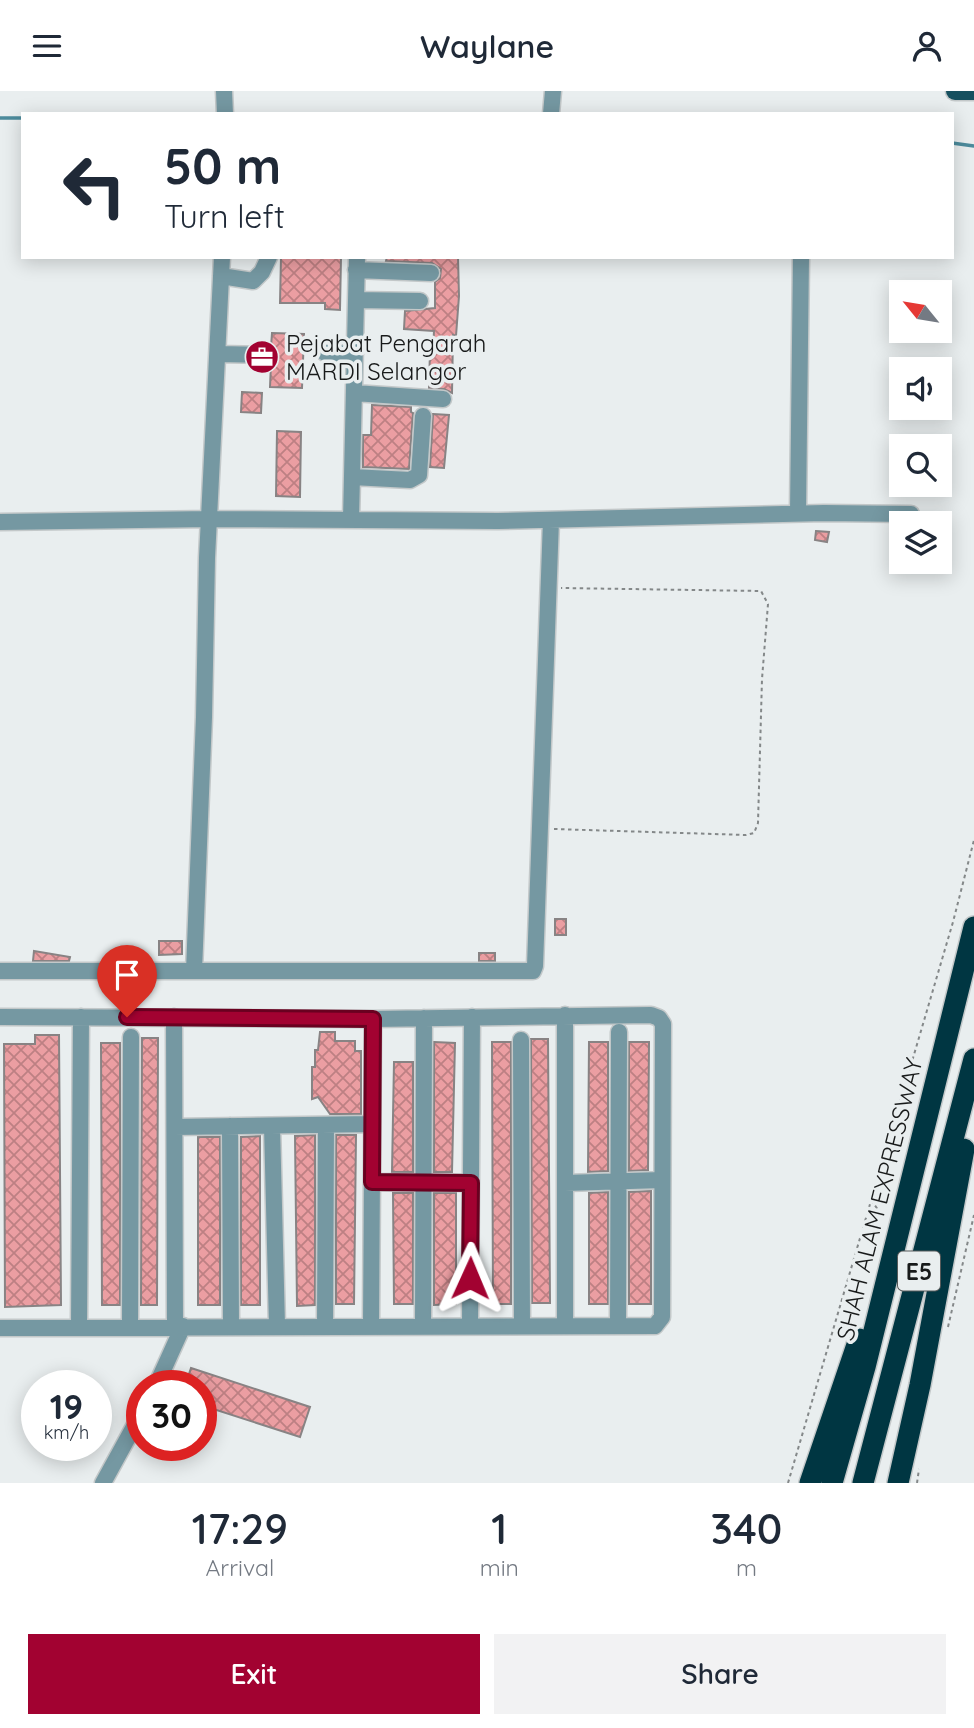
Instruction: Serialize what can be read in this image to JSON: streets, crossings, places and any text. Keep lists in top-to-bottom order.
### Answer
{
  "streets": {
    "highway": ["SHAH ALAM EXPRESSWAY", "E5"]
  },
  "places": {
    "office": ["Pejabat Pengarah MARDI Selangor"]
  },
  "north": "top left",
  "page": {
    "header": "Waylane",
    "turn": ["50 m", "Turn left"],
    "speed": "19 km/h",
    "limit": "30",
    "eta": [
      "17:29",
      "Arrival",
      "1",
      "min",
      "340",
      "m"
    ],
    "buttons": ["Exit", "Share"]
  }
}
